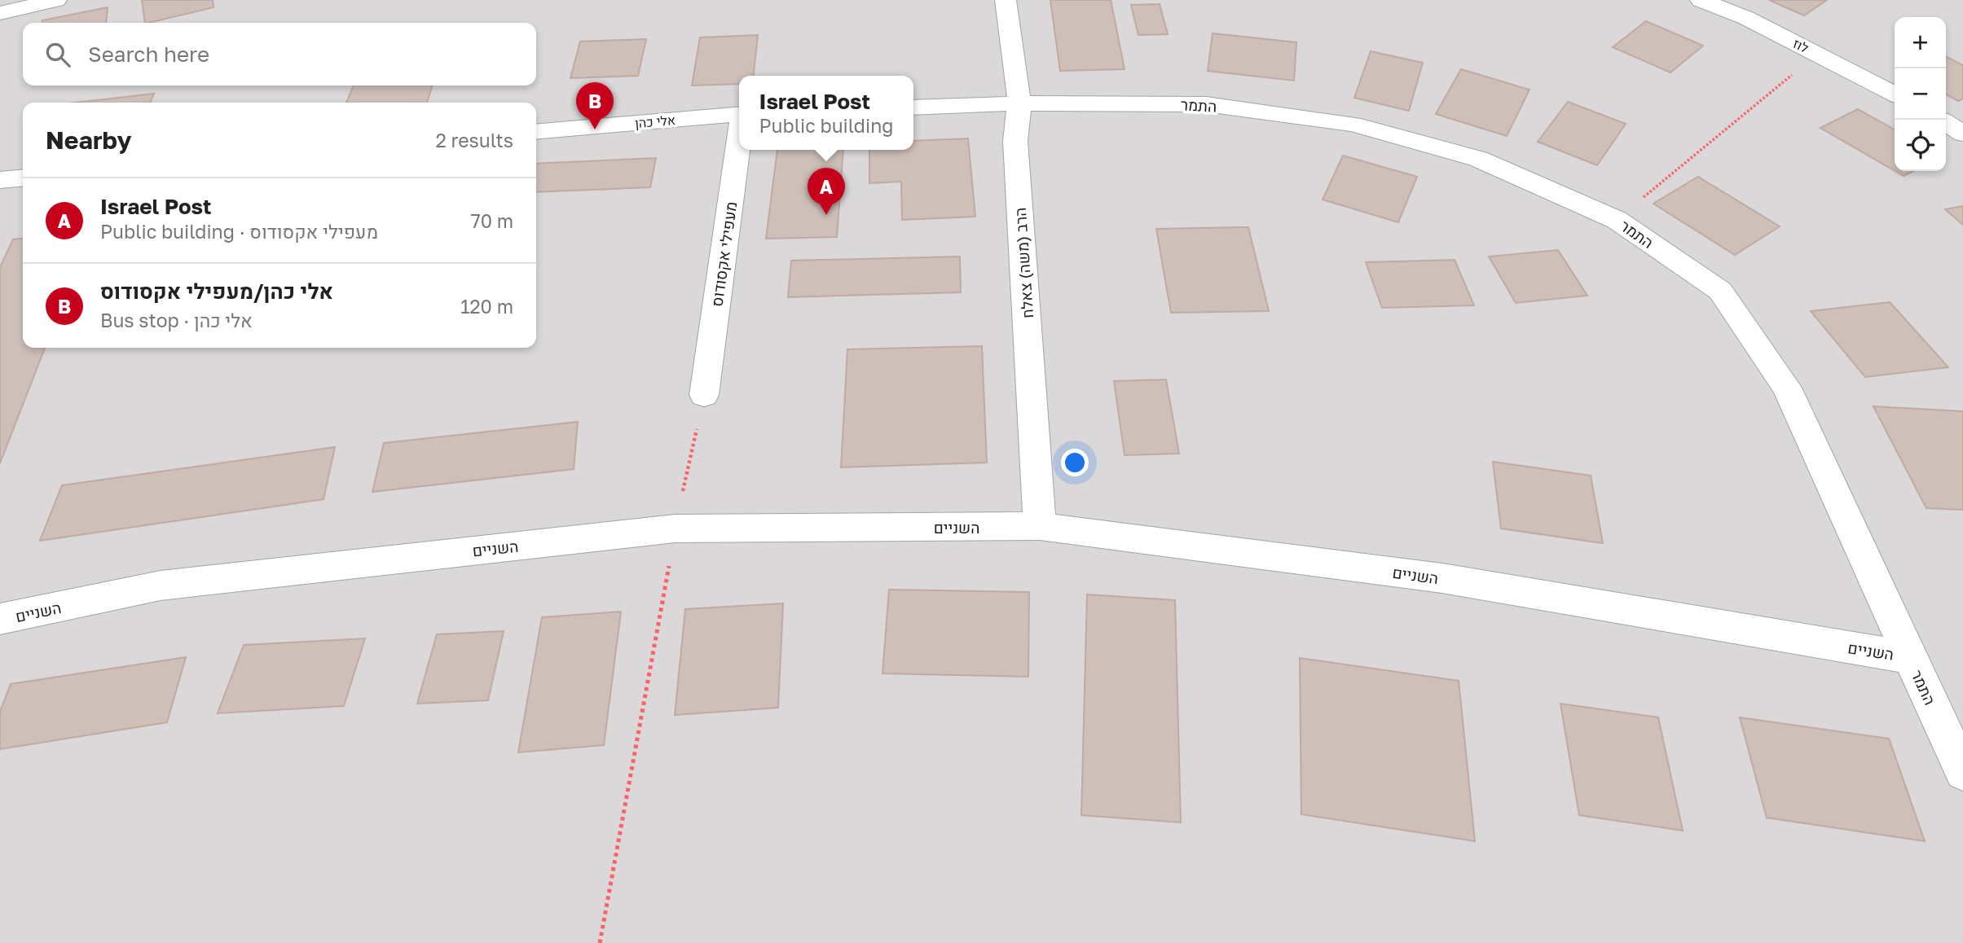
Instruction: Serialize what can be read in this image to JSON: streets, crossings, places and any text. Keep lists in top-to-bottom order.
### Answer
{
  "streets": {
    "street": [
      "לוז",
      "התמר",
      "אלי כהן",
      "מעפילי אקסודוס",
      "הרב (משה) צאלח",
      "השניים"
    ]
  },
  "crossings": [
    ["התמר", "הרב (משה) צאלח"],
    ["התמר", "השניים"],
    ["הרב (משה) צאלח", "השניים"]
  ],
  "page": {
    "map_buttons": ["+", "−"],
    "search": "Search here",
    "popup": ["Israel Post", "Public building"],
    "pins": ["B", "A"],
    "heading": ["Nearby", "2 results"],
    "list": [
      {
        "mark": "A",
        "name": "Israel Post",
        "note": "Public building · מעפילי אקסודוס",
        "value": "70 m"
      },
      {
        "mark": "B",
        "name": "אלי כהן/מעפילי אקסודוס",
        "note": "Bus stop · אלי כהן",
        "value": "120 m"
      }
    ]
  }
}
